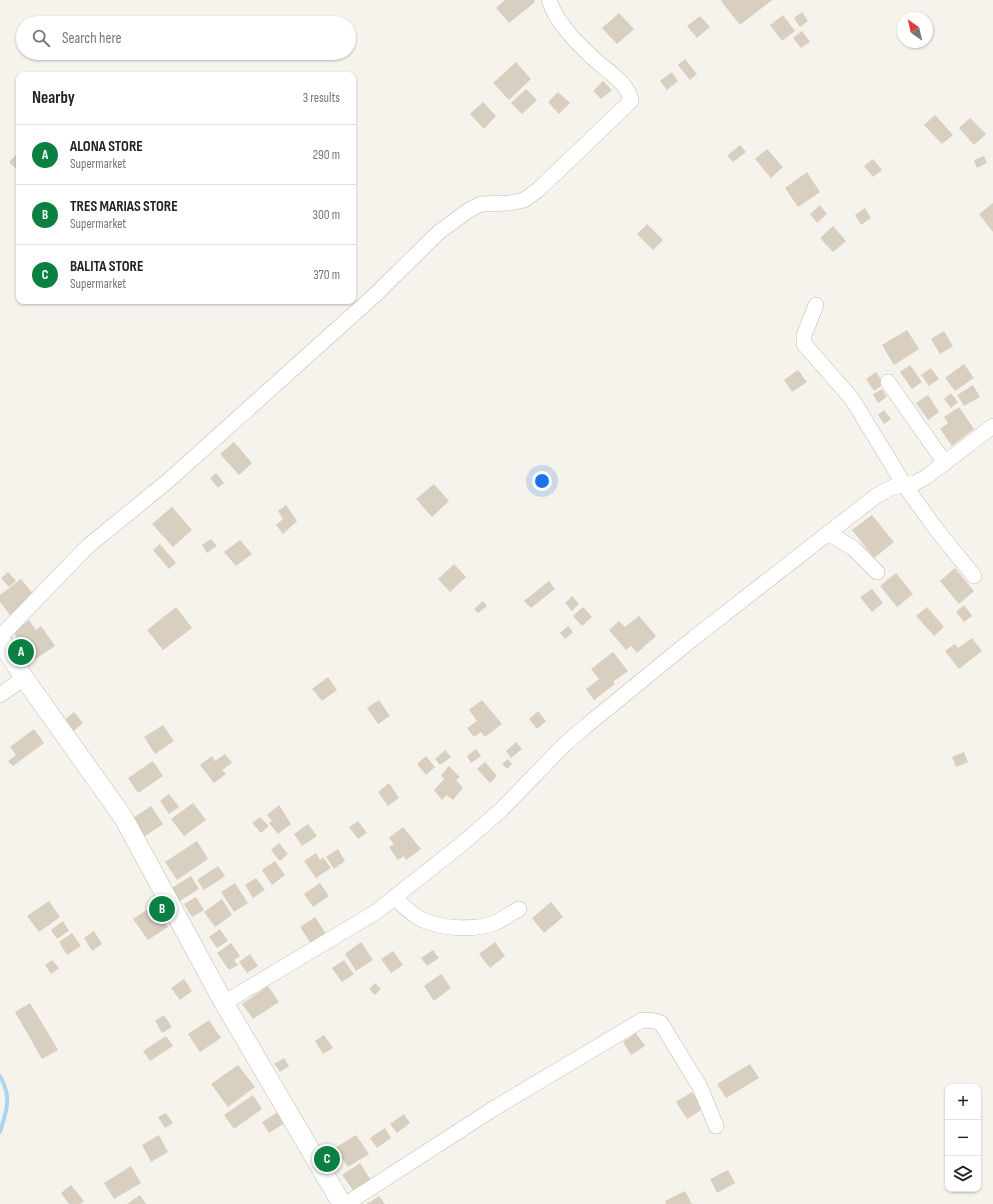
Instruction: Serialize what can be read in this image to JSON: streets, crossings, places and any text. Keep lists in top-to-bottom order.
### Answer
{
  "north": "top left",
  "page": {
    "search": "Search here",
    "heading": ["Nearby", "3 results"],
    "list": [
      {
        "mark": "A",
        "name": "ALONA STORE",
        "note": "Supermarket",
        "value": "290 m"
      },
      {
        "mark": "B",
        "name": "TRES MARIAS STORE",
        "note": "Supermarket",
        "value": "300 m"
      },
      {
        "mark": "C",
        "name": "BALITA STORE",
        "note": "Supermarket",
        "value": "370 m"
      }
    ],
    "pins": ["A", "B", "C"],
    "map_buttons": ["+", "−"]
  }
}
